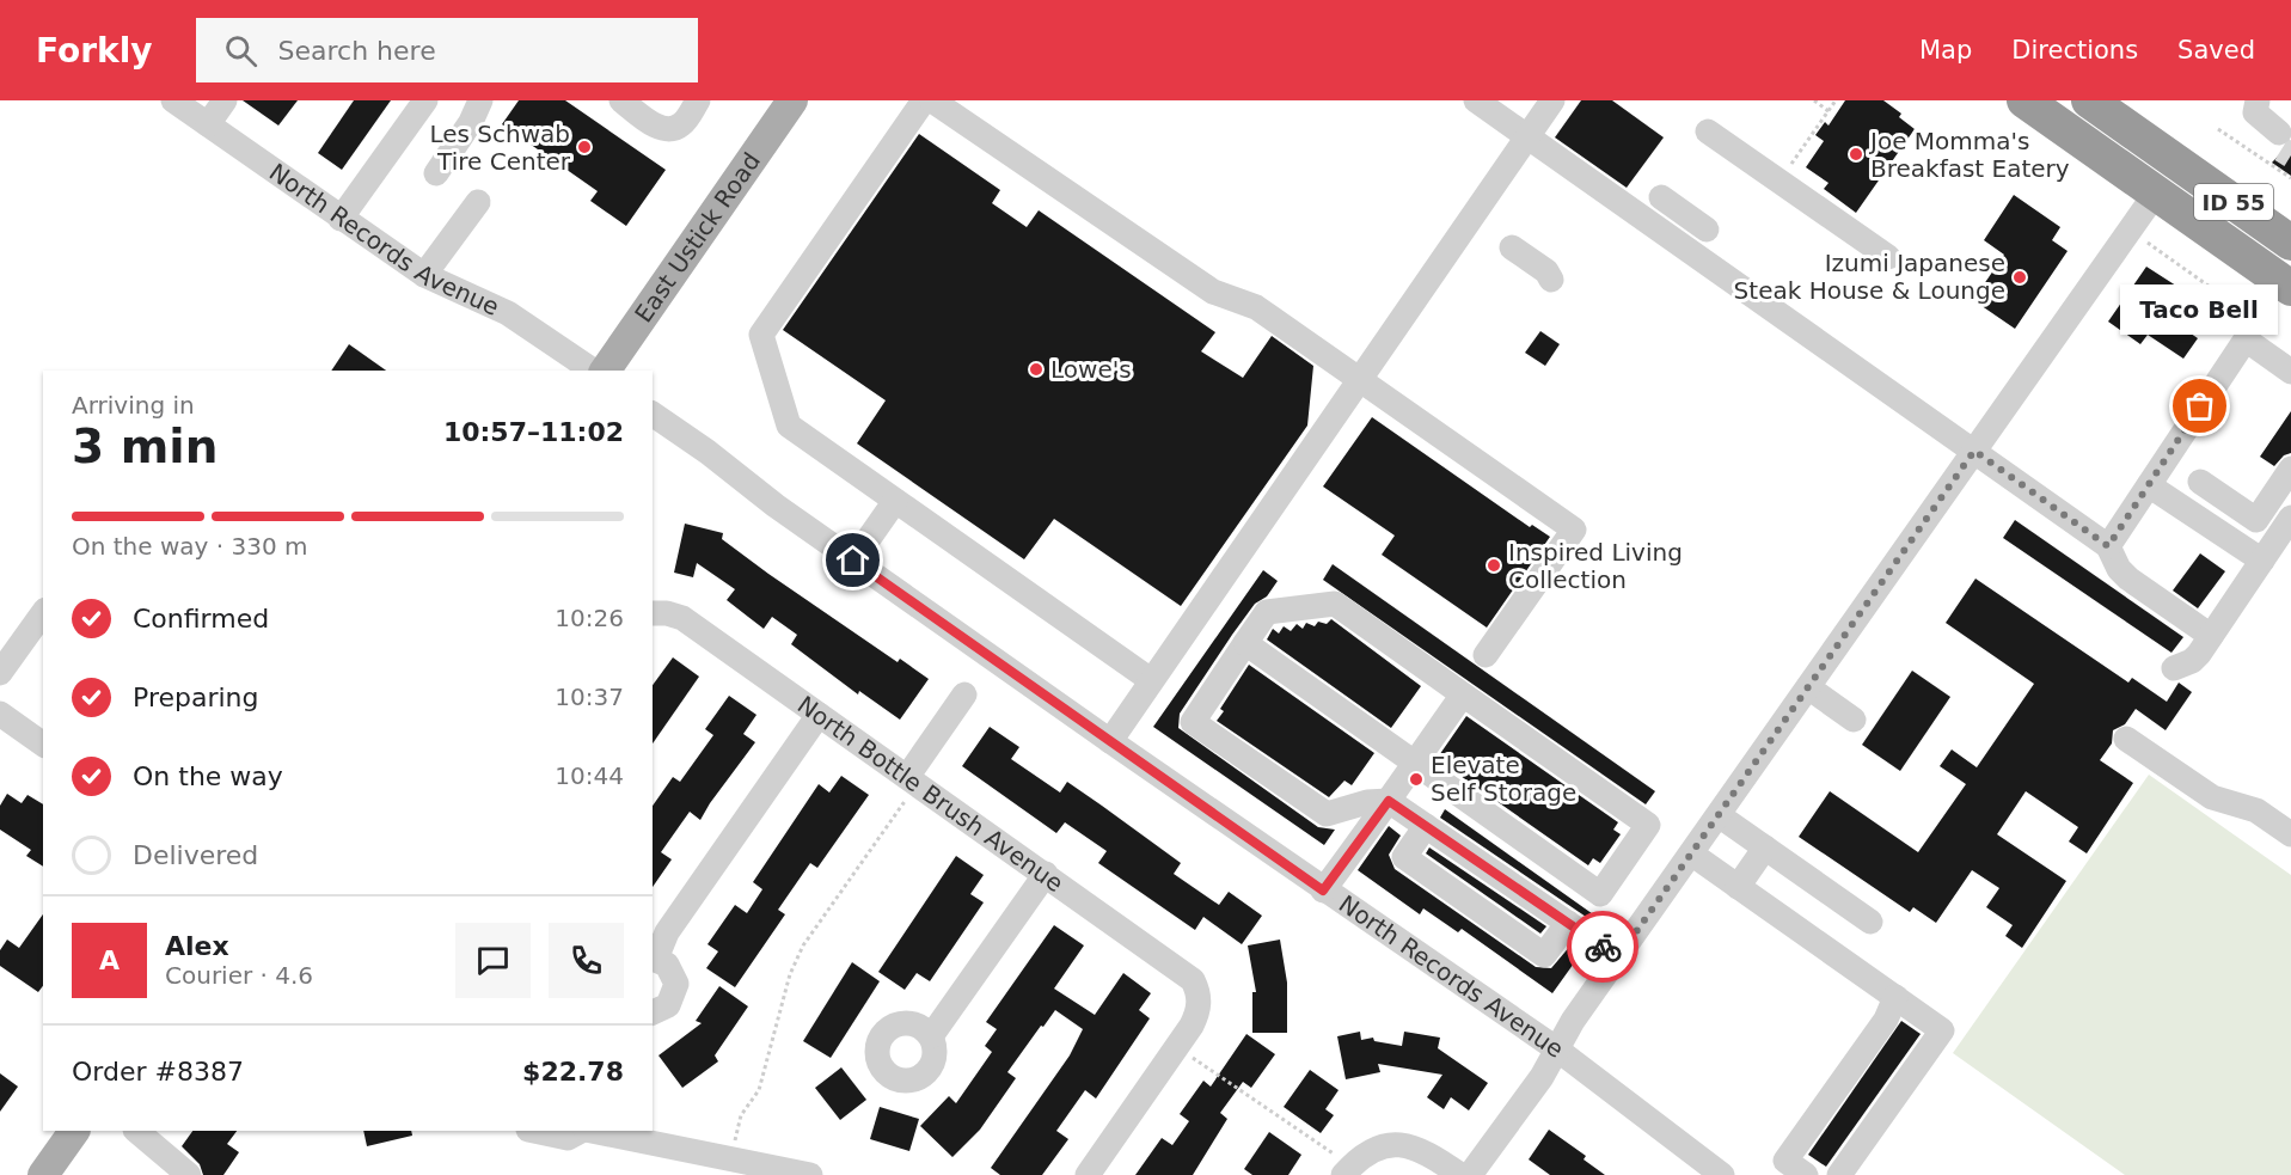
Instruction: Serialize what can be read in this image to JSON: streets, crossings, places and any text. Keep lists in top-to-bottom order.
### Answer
{
  "streets": {
    "highway": ["ID 55"],
    "main road": ["East Ustick Road"],
    "street": ["North Records Avenue", "North Bottle Brush Avenue"]
  },
  "places": [
    "Les Schwab Tire Center",
    "Joe Momma's Breakfast Eatery",
    "Izumi Japanese Steak House & Lounge",
    "Lowe's",
    "Taco Bell",
    "Inspired Living Collection",
    "Elevate Self Storage"
  ],
  "page": {
    "header": "Forkly",
    "search": "Search here",
    "nav": ["Map", "Directions", "Saved"],
    "bubble": "Taco Bell",
    "heading": ["3 min", "Arriving in", "10:57–11:02"],
    "panel": [
      "Alex",
      "Courier · 4.6",
      "Order #8387",
      "$22.78"
    ],
    "bar": "On the way · 330 m",
    "list": [
      ["Confirmed", "10:26"],
      ["Preparing", "10:37"],
      ["On the way", "10:44"],
      "Delivered"
    ],
    "round": "A"
  }
}
